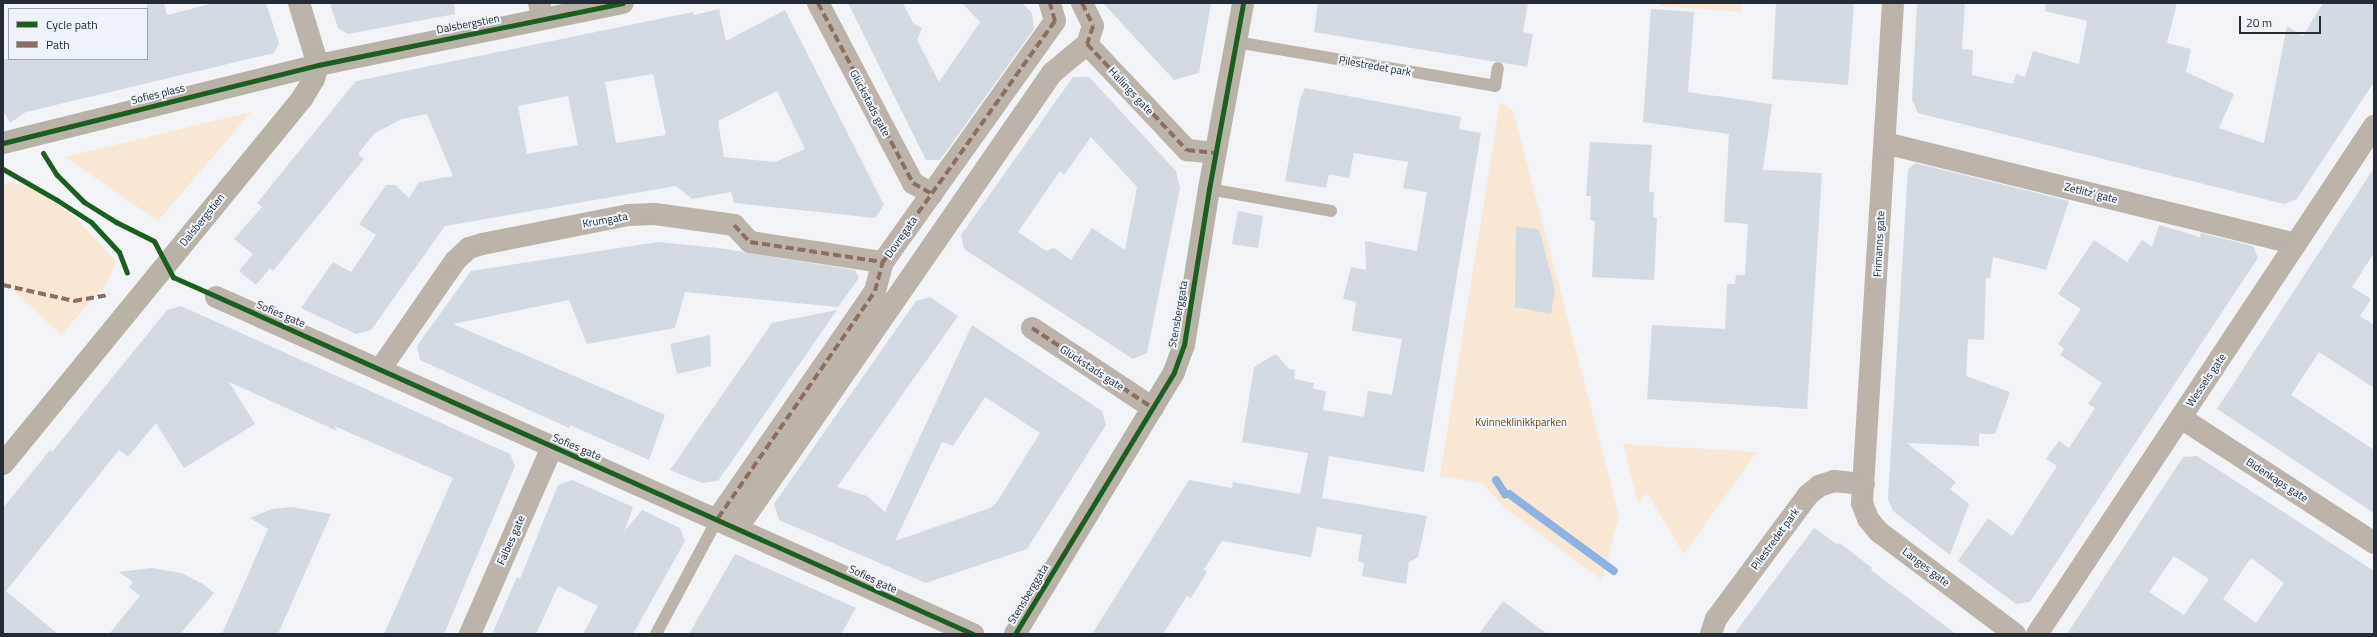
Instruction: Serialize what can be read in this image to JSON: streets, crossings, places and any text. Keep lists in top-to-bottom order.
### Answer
{
  "streets": {
    "street": [
      "Dalsbergstien",
      "Pilestredet park",
      "Hallings gate",
      "Sofies plass",
      "Glückstads gate",
      "Zetlitz’ gate",
      "Krumgata",
      "Dovregata",
      "Frimanns gate",
      "Sofies gate",
      "Stensberggata",
      "Wessels gate",
      "Bidenkaps gate",
      "Falbes gate",
      "Langes gate"
    ]
  },
  "crossings": [
    ["Dalsbergstien", "Sofies plass"],
    ["Pilestredet park", "Frimanns gate"],
    ["Pilestredet park", "Stensberggata"],
    ["Pilestredet park", "Langes gate"],
    ["Hallings gate", "Stensberggata"],
    ["Glückstads gate", "Dovregata"],
    ["Glückstads gate", "Stensberggata"],
    ["Zetlitz’ gate", "Frimanns gate"],
    ["Zetlitz’ gate", "Wessels gate"],
    ["Krumgata", "Dovregata"],
    ["Krumgata", "Sofies gate"],
    ["Dovregata", "Sofies gate"],
    ["Frimanns gate", "Langes gate"],
    ["Sofies gate", "Falbes gate"],
    ["Wessels gate", "Bidenkaps gate"]
  ],
  "parks": ["Kvinneklinikkparken"],
  "legend": ["Cycle path", "Path"],
  "scale_bar": "20 m"
}
